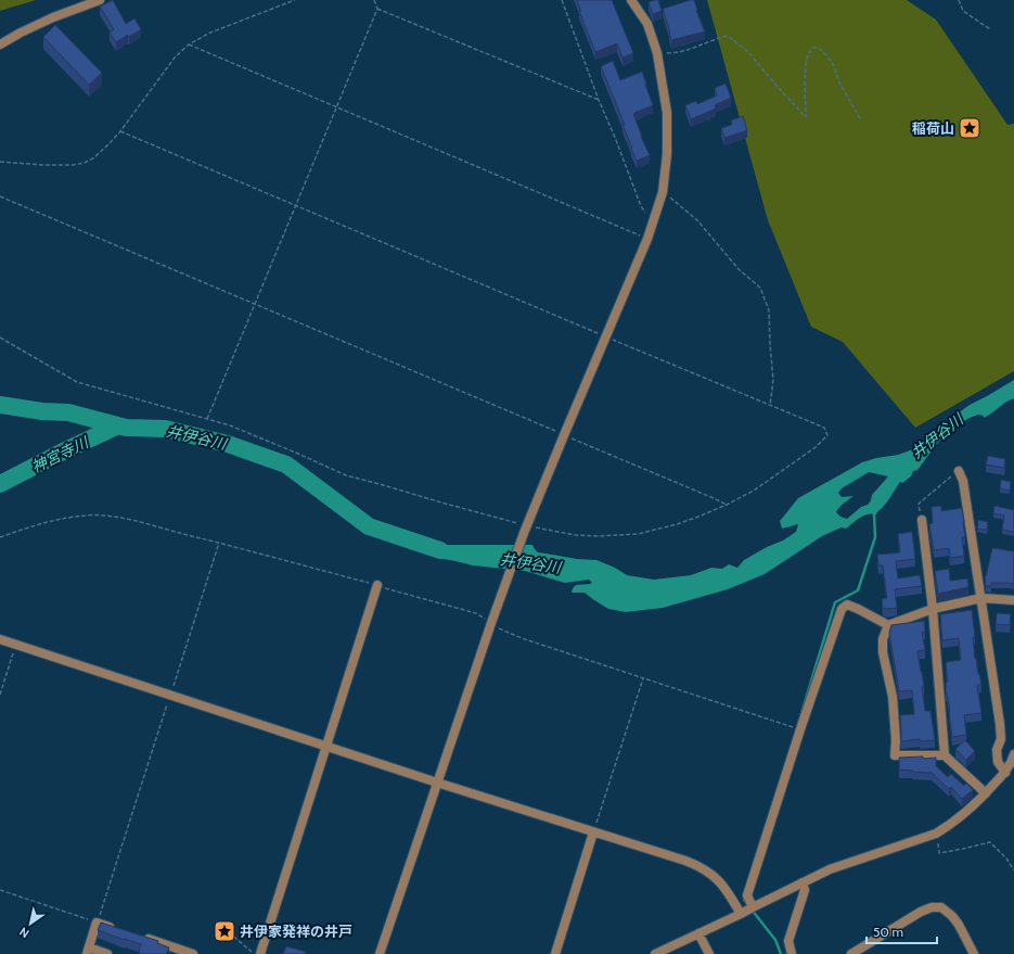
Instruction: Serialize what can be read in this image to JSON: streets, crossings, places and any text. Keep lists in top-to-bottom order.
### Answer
{
  "water": ["井伊谷川", "神宮寺川"],
  "places": {
    "place": ["稲荷山", "井伊家発祥の井戸"]
  },
  "scale_bar": "50 m",
  "north": "bottom left"
}
